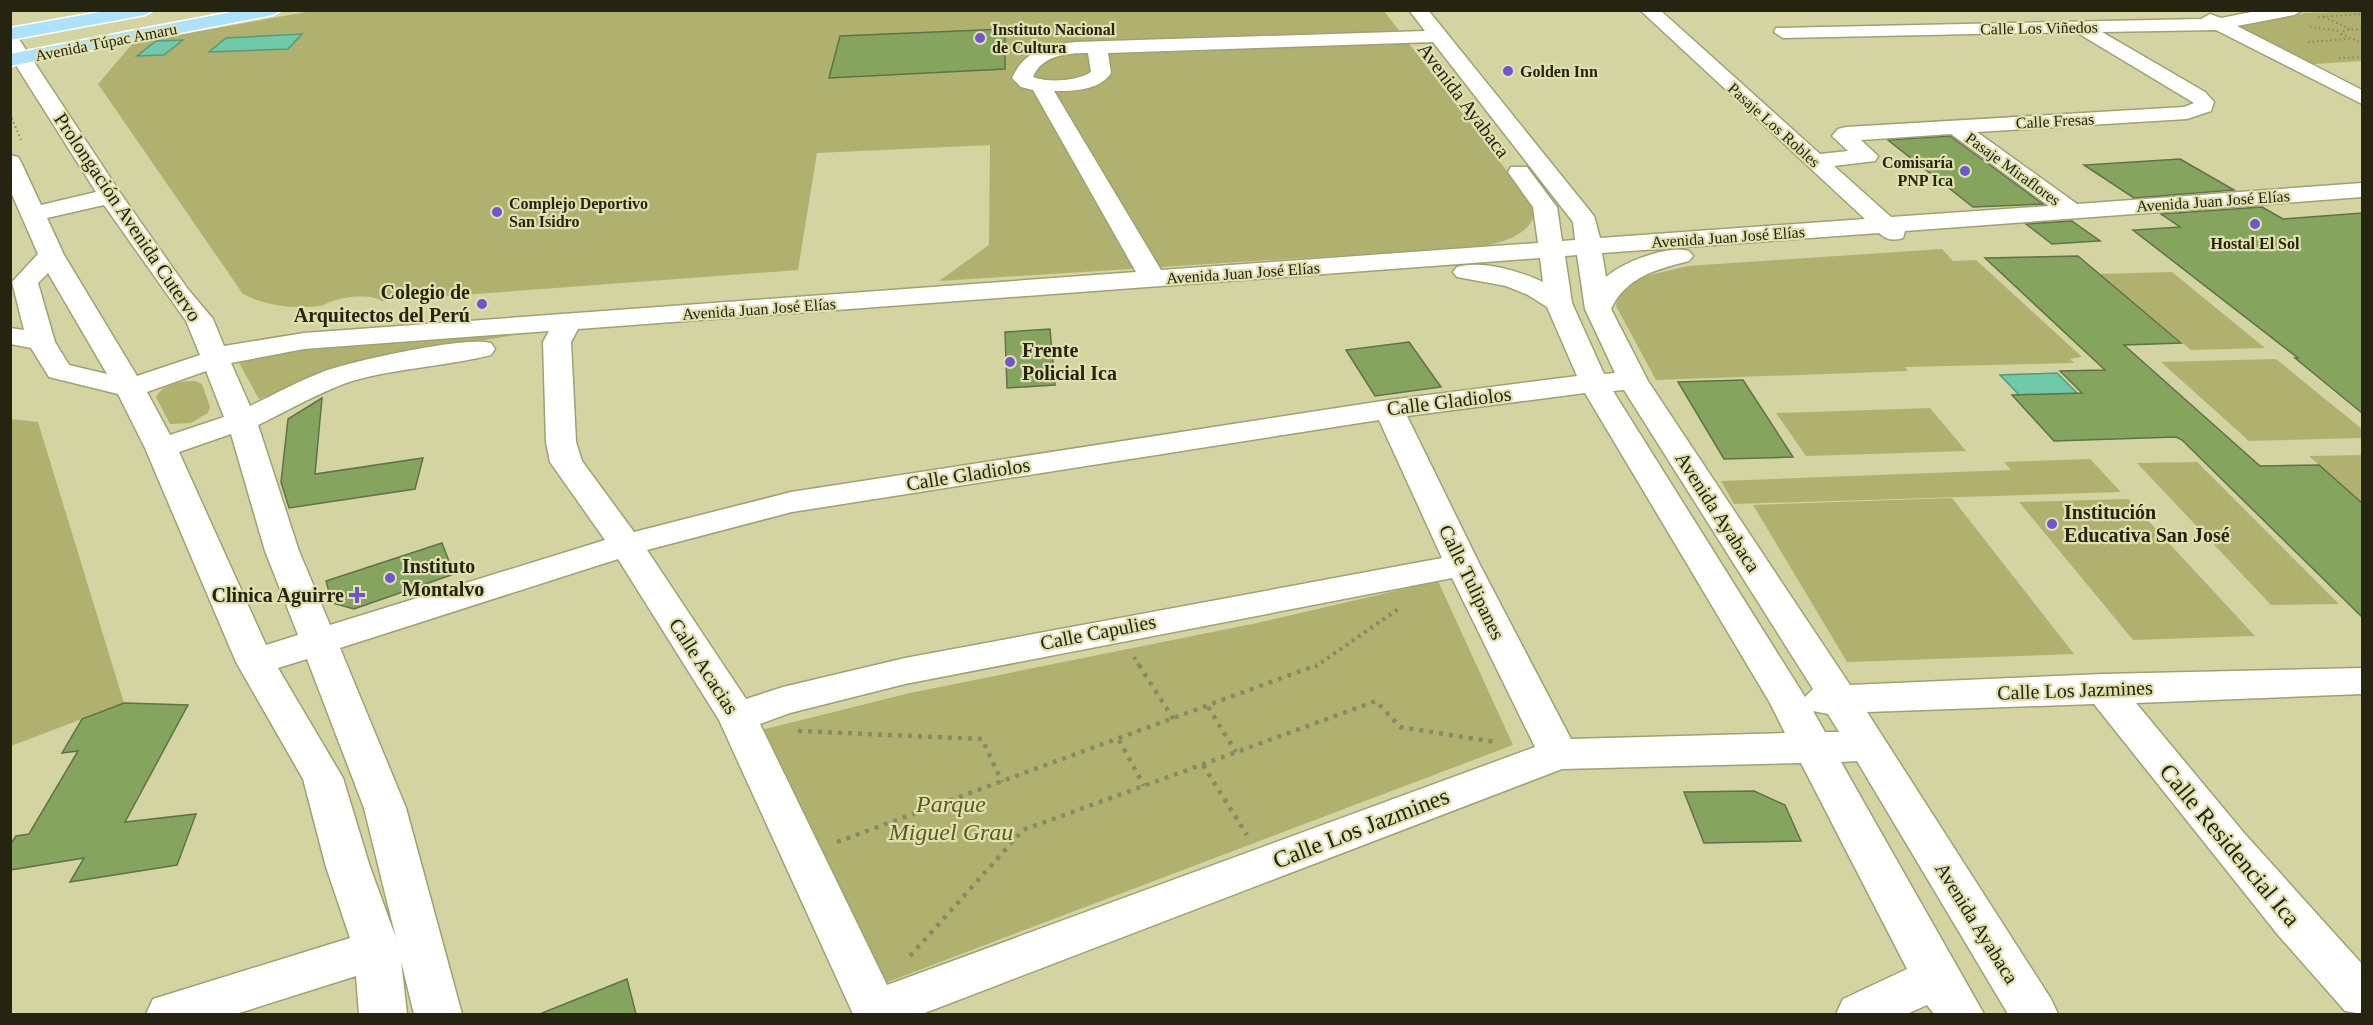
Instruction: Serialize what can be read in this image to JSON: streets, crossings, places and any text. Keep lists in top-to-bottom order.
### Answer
{
  "streets": {
    "main road": ["Avenida Túpac Amaru"],
    "street": [
      "Calle Los Viñedos",
      "Avenida Ayabaca",
      "Calle Fresas",
      "Pasaje Los Robles",
      "Pasaje Miraflores",
      "Avenida Juan José Elías",
      "Prolongación Avenida Cutervo",
      "Calle Gladiolos",
      "Calle Tulipanes",
      "Calle Capulies",
      "Calle Acacias",
      "Calle Los Jazmines",
      "Calle Residencial Ica"
    ]
  },
  "crossings": [
    ["Calle Los Viñedos", "Calle Fresas"],
    ["Avenida Túpac Amaru", "Prolongación Avenida Cutervo"],
    ["Avenida Ayabaca", "Avenida Juan José Elías"],
    ["Avenida Ayabaca", "Calle Gladiolos"],
    ["Avenida Ayabaca", "Calle Los Jazmines"],
    ["Calle Fresas", "Pasaje Los Robles"],
    ["Calle Fresas", "Pasaje Miraflores"],
    ["Pasaje Los Robles", "Avenida Juan José Elías"],
    ["Pasaje Miraflores", "Avenida Juan José Elías"],
    ["Avenida Juan José Elías", "Prolongación Avenida Cutervo"],
    ["Avenida Juan José Elías", "Calle Acacias"],
    ["Prolongación Avenida Cutervo", "Calle Gladiolos"],
    ["Calle Gladiolos", "Calle Tulipanes"],
    ["Calle Gladiolos", "Calle Acacias"],
    ["Calle Tulipanes", "Calle Capulies"],
    ["Calle Tulipanes", "Calle Los Jazmines"],
    ["Calle Capulies", "Calle Acacias"],
    ["Calle Acacias", "Calle Los Jazmines"],
    ["Calle Los Jazmines", "Calle Residencial Ica"]
  ],
  "parks": ["Parque Miguel Grau"],
  "places": {
    "other": [
      "Instituto Nacional de Cultura",
      "Golden Inn",
      "Comisaría PNP Ica",
      "Complejo Deportivo San Isidro",
      "Hostal El Sol",
      "Colegio de Arquitectos del Perú",
      "Frente Policial Ica",
      "Institución Educativa San José",
      "Instituto Montalvo"
    ],
    "health": ["Clinica Aguirre"]
  }
}
